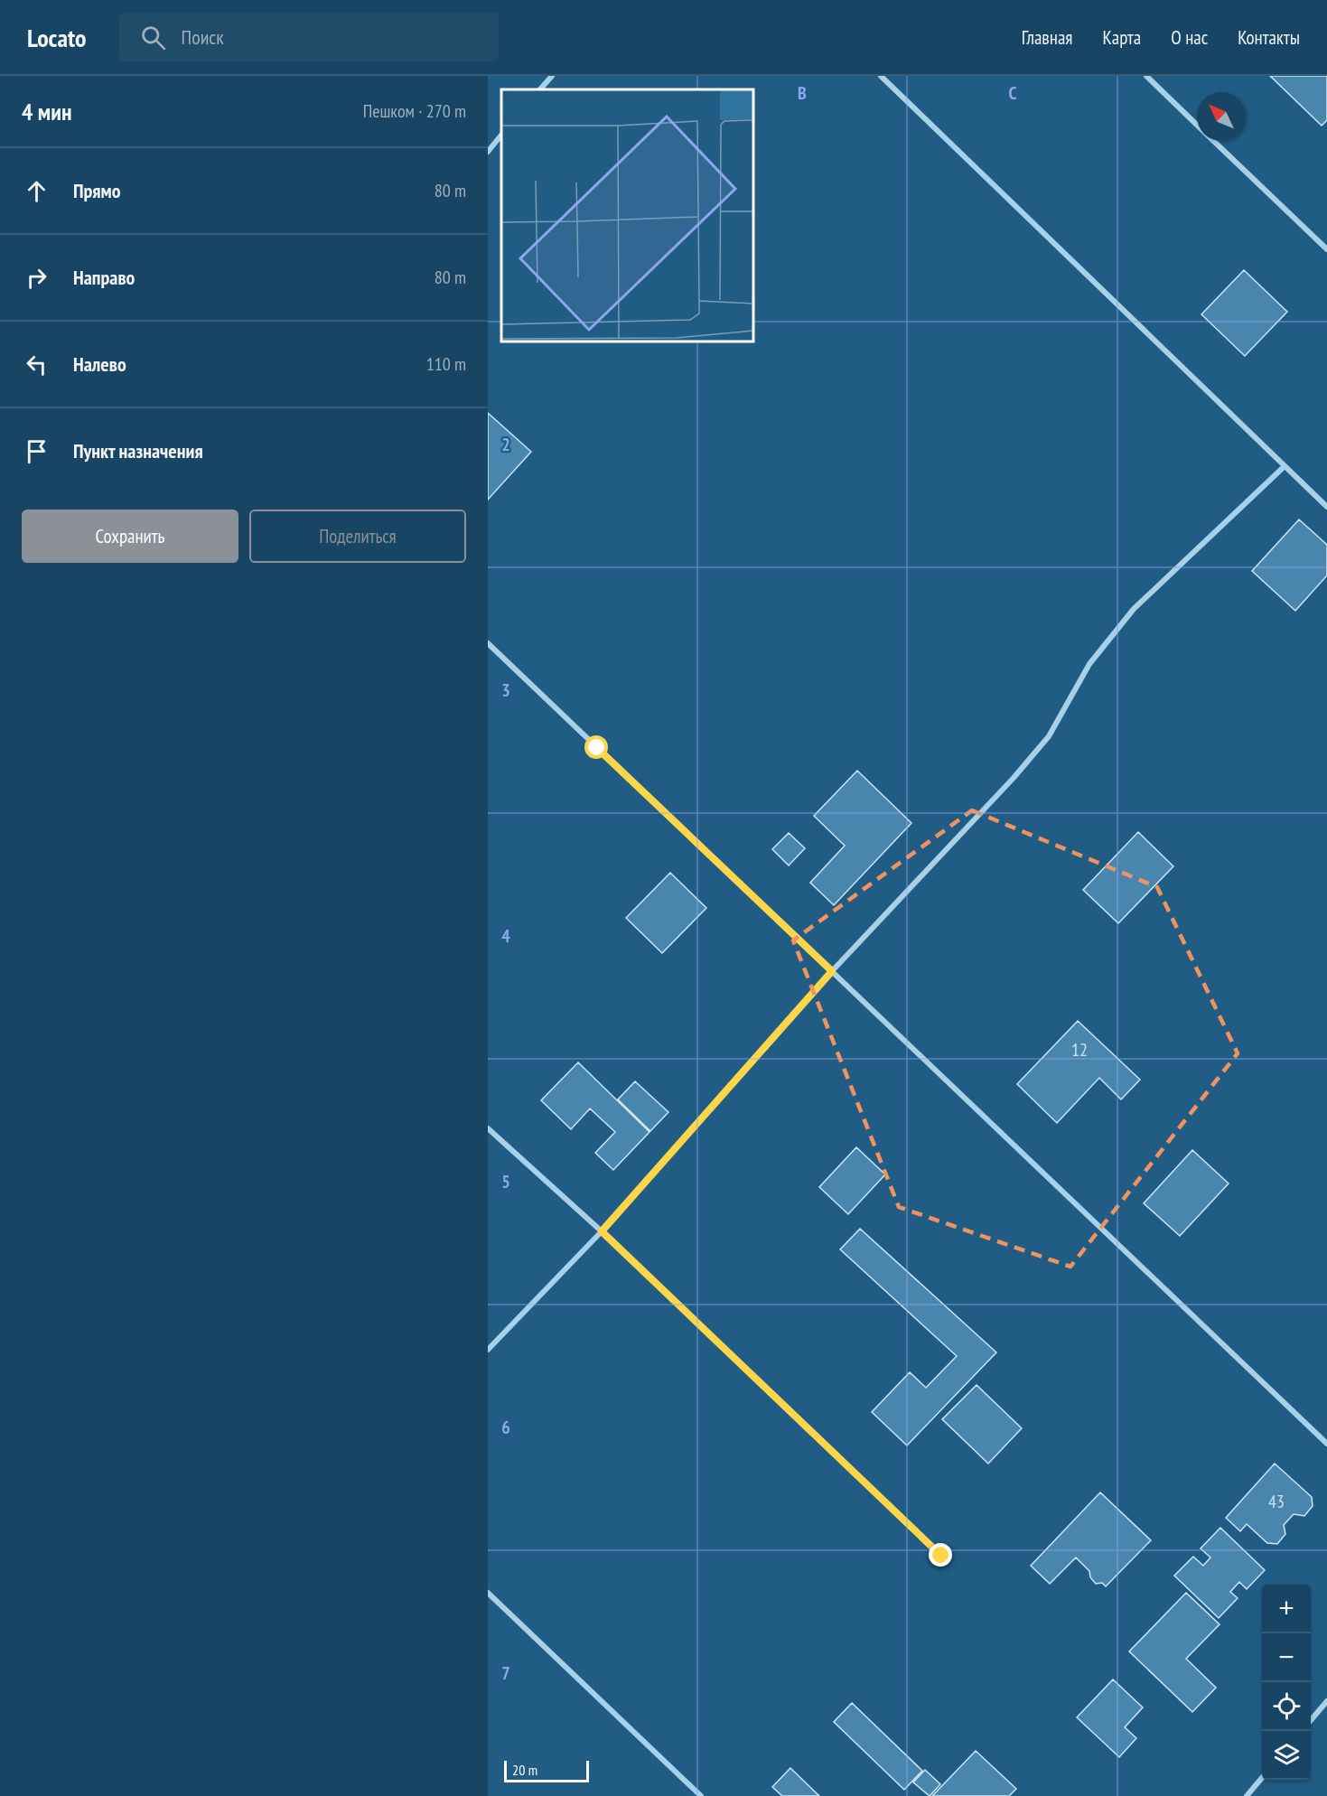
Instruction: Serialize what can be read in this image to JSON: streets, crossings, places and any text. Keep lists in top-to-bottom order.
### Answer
{
  "house_numbers": ["12", "43"],
  "scale_bar": "20 m",
  "north": "top left",
  "page": {
    "header": "Locato",
    "search": "Поиск",
    "nav": [
      "Главная",
      "Карта",
      "О нас",
      "Контакты"
    ],
    "heading": ["4 мин", "Пешком · 270 m"],
    "list": [
      ["Прямо", "80 m"],
      ["Направо", "80 m"],
      ["Налево", "110 m"],
      "Пункт назначения"
    ],
    "buttons": ["Сохранить", "Поделиться"],
    "map_buttons": ["+", "−"],
    "scale": "20 m"
  },
  "grid": {
    "columns": ["B", "C"],
    "rows": [
      "2",
      "3",
      "4",
      "5",
      "6",
      "7"
    ]
  }
}
